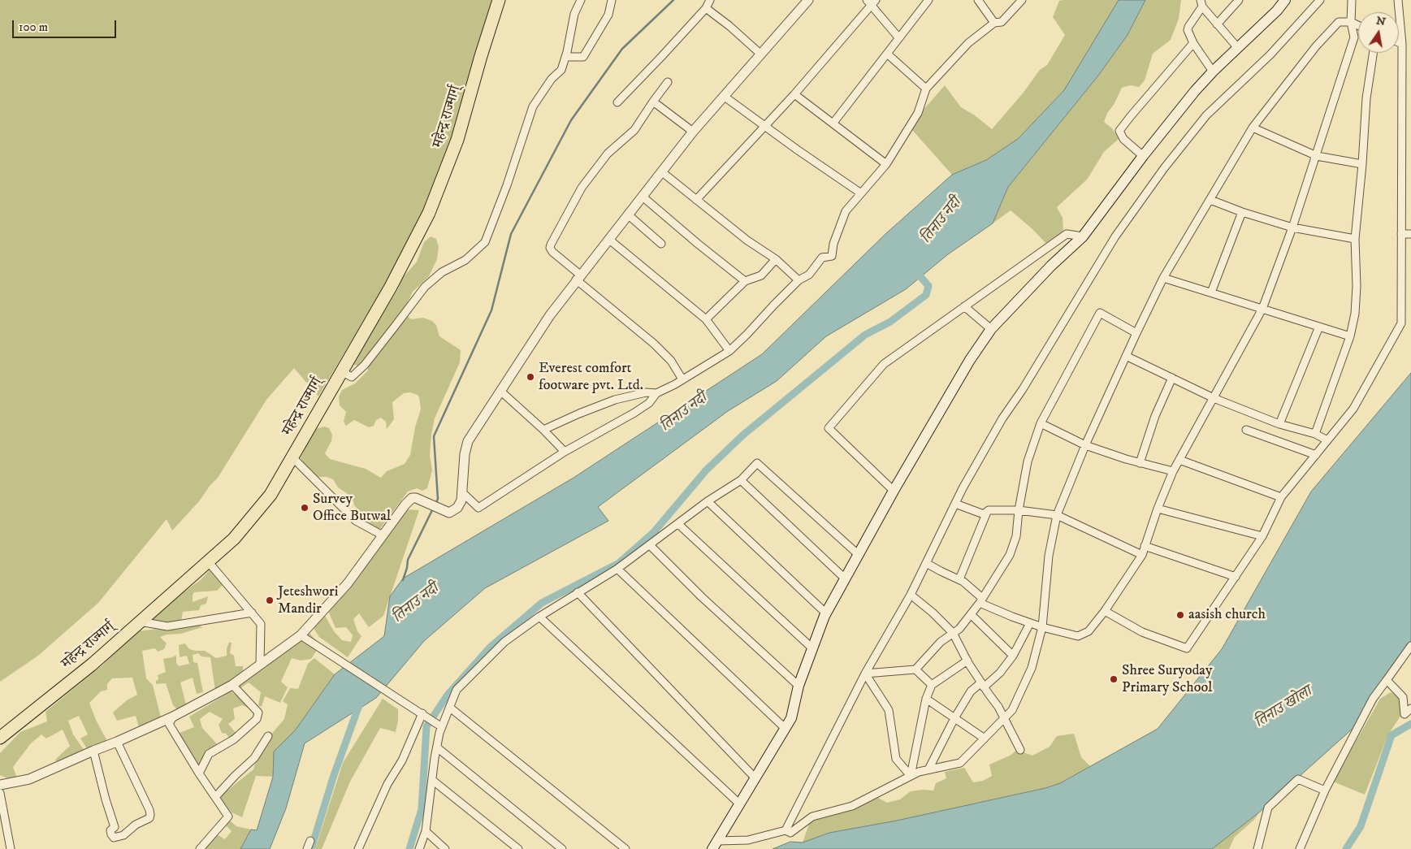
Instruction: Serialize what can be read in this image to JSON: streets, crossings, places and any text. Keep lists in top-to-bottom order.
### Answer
{
  "streets": {
    "highway": ["महेन्द्र राज्मार्ग्"]
  },
  "water": ["तिनाउ नदी", "तिनाउ खोला"],
  "places": [
    "Everest comfort footware pvt. Ltd.",
    "Survey Office Butwal",
    "Jeteshwori Mandir",
    "aasish church",
    "Shree Suryoday Primary School"
  ],
  "scale_bar": "100 m",
  "north": "top"
}
